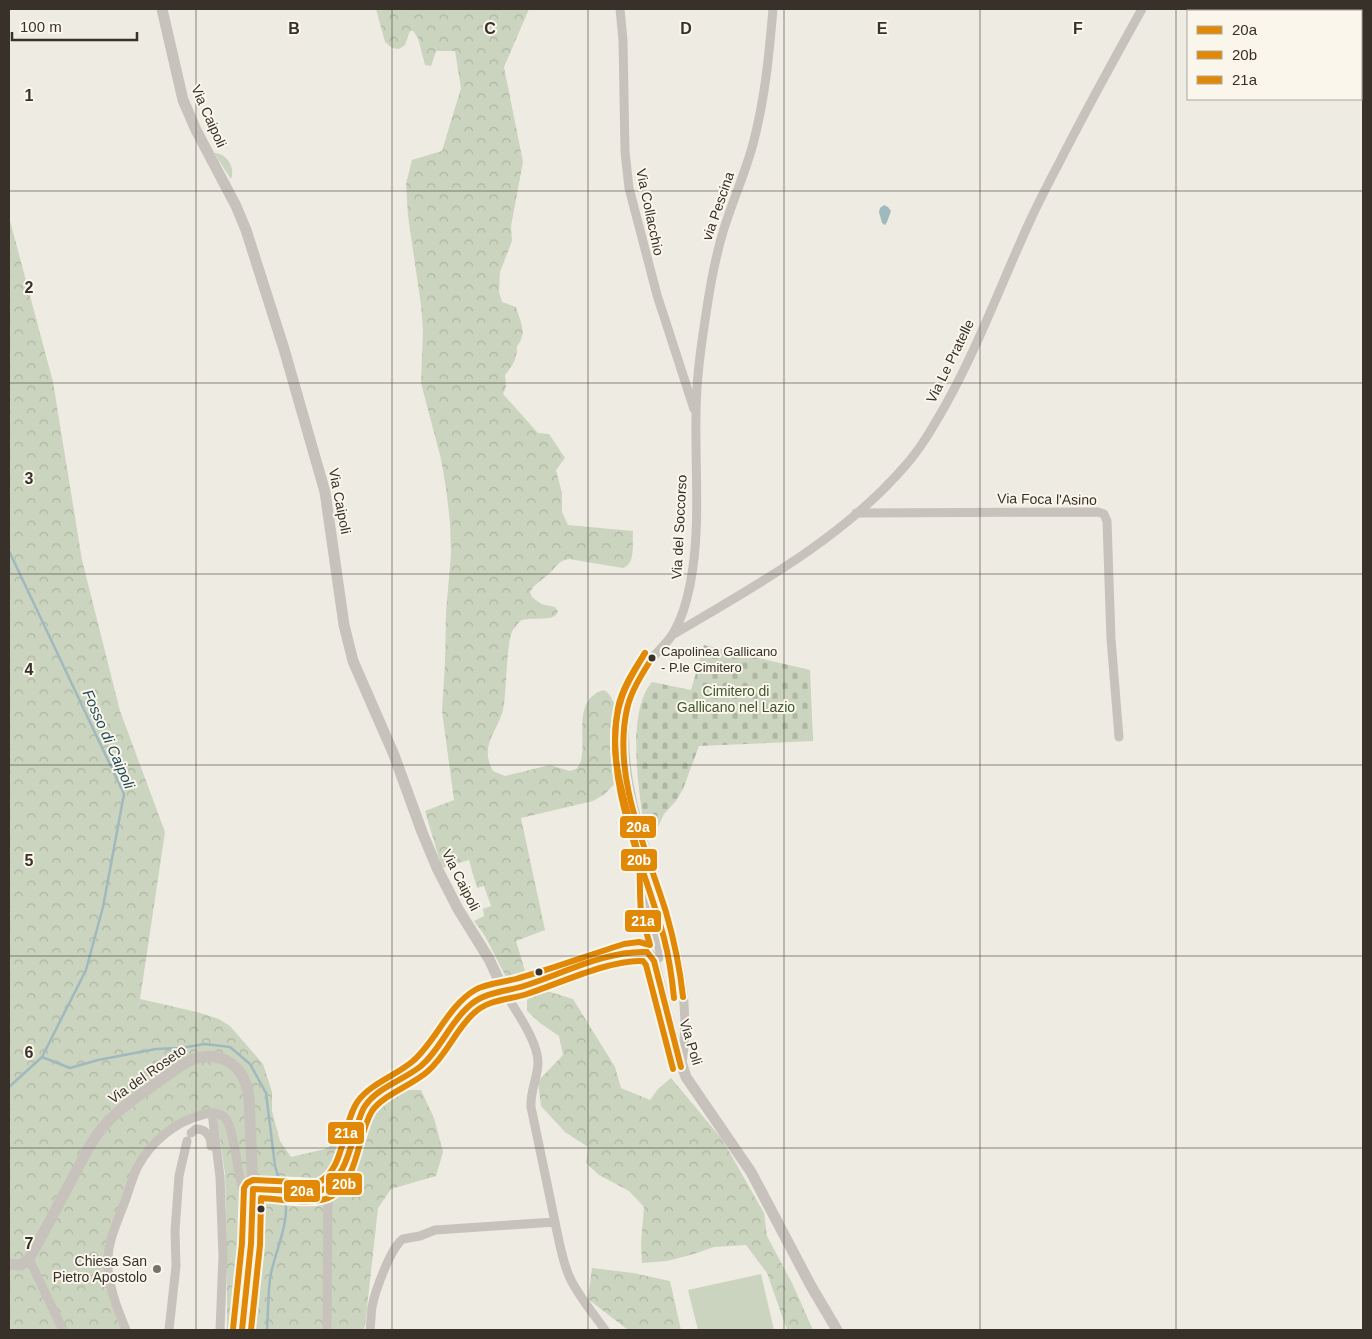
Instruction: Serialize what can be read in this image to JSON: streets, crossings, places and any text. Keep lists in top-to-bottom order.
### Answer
{
  "streets": {
    "street": [
      "Via Caipoli",
      "via Pescina",
      "Via Collacchio",
      "Via Le Pratelle",
      "Via Foca l'Asino",
      "Via del Soccorso",
      "Via Poli",
      "Via del Roseto"
    ]
  },
  "crossings": [
    ["via Pescina", "Via Collacchio"],
    ["via Pescina", "Via del Soccorso"],
    ["Via Collacchio", "Via del Soccorso"],
    ["Via Le Pratelle", "Via Foca l'Asino"],
    ["Via Le Pratelle", "Via del Soccorso"],
    ["Via del Soccorso", "Via Poli"]
  ],
  "water": ["Fosso di Caipoli"],
  "parks": ["Cimitero di Gallicano nel Lazio"],
  "places": ["Capolinea Gallicano - P.le Cimitero", "Chiesa San Pietro Apostolo"],
  "lines": ["transit line 20b", "transit line 21a", "transit line 20a"],
  "legend": ["20a", "20b", "21a"],
  "scale_bar": "100 m",
  "grid": {
    "columns": [
      "B",
      "C",
      "D",
      "E",
      "F"
    ],
    "rows": [
      "1",
      "2",
      "3",
      "4",
      "5",
      "6",
      "7"
    ]
  }
}
